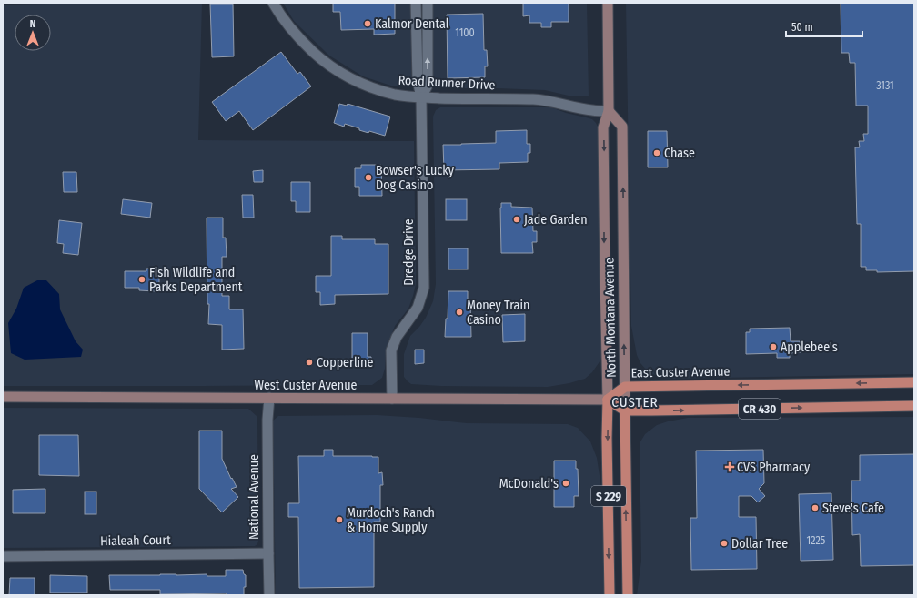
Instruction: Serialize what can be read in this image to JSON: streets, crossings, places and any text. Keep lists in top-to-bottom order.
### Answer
{
  "streets": {
    "main road": [
      "North Montana Avenue",
      "East Custer Avenue",
      "West Custer Avenue",
      "CR 430",
      "S 229"
    ],
    "street": [
      "Road Runner Drive",
      "Dredge Drive",
      "National Avenue",
      "Hialeah Court"
    ]
  },
  "crossings": [
    ["Road Runner Drive", "Dredge Drive"],
    ["Road Runner Drive", "North Montana Avenue"],
    ["Dredge Drive", "West Custer Avenue"],
    ["North Montana Avenue", "East Custer Avenue"],
    ["North Montana Avenue", "West Custer Avenue"],
    ["North Montana Avenue", "CR 430"],
    ["East Custer Avenue", "West Custer Avenue"],
    ["West Custer Avenue", "National Avenue"],
    ["National Avenue", "Hialeah Court"]
  ],
  "districts": ["CUSTER"],
  "places": {
    "other": [
      "Kalmor Dental",
      "Chase",
      "Bowser's Lucky Dog Casino",
      "Jade Garden",
      "Fish Wildlife and Parks Department",
      "Money Train Casino",
      "Applebee's",
      "Copperline",
      "McDonald's",
      "Steve's Cafe",
      "Murdoch's Ranch & Home Supply",
      "Dollar Tree"
    ],
    "health": ["CVS Pharmacy"]
  },
  "house_numbers": ["1100", "3131", "1225"],
  "scale_bar": "50 m",
  "north": "top"
}
